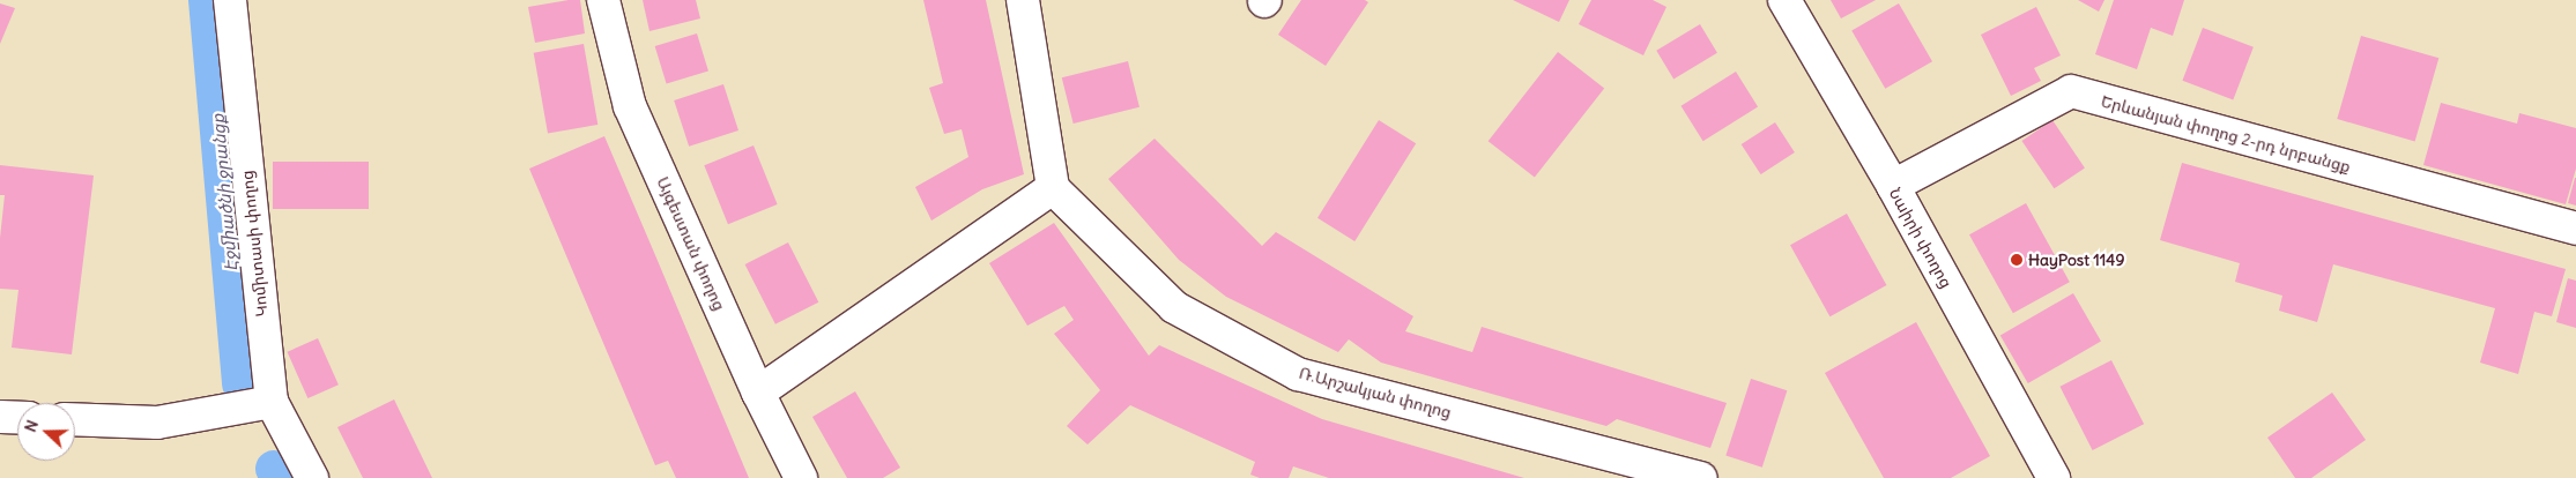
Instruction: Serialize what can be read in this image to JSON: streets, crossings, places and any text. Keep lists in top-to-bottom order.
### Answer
{
  "streets": {
    "street": [
      "Երևանյան փողոց 2-րդ նրբանցք",
      "Նաիրի փողոց",
      "Կոմիտասի փողոց",
      "Այգեստան փողոց",
      "Ռ.Արշակյան փողոց"
    ]
  },
  "crossings": [
    ["Երևանյան փողոց 2-րդ նրբանցք", "Նաիրի փողոց"]
  ],
  "water": ["Էջմիածնի ջրանցք"],
  "places": ["HayPost 1149"],
  "north": "left"
}
